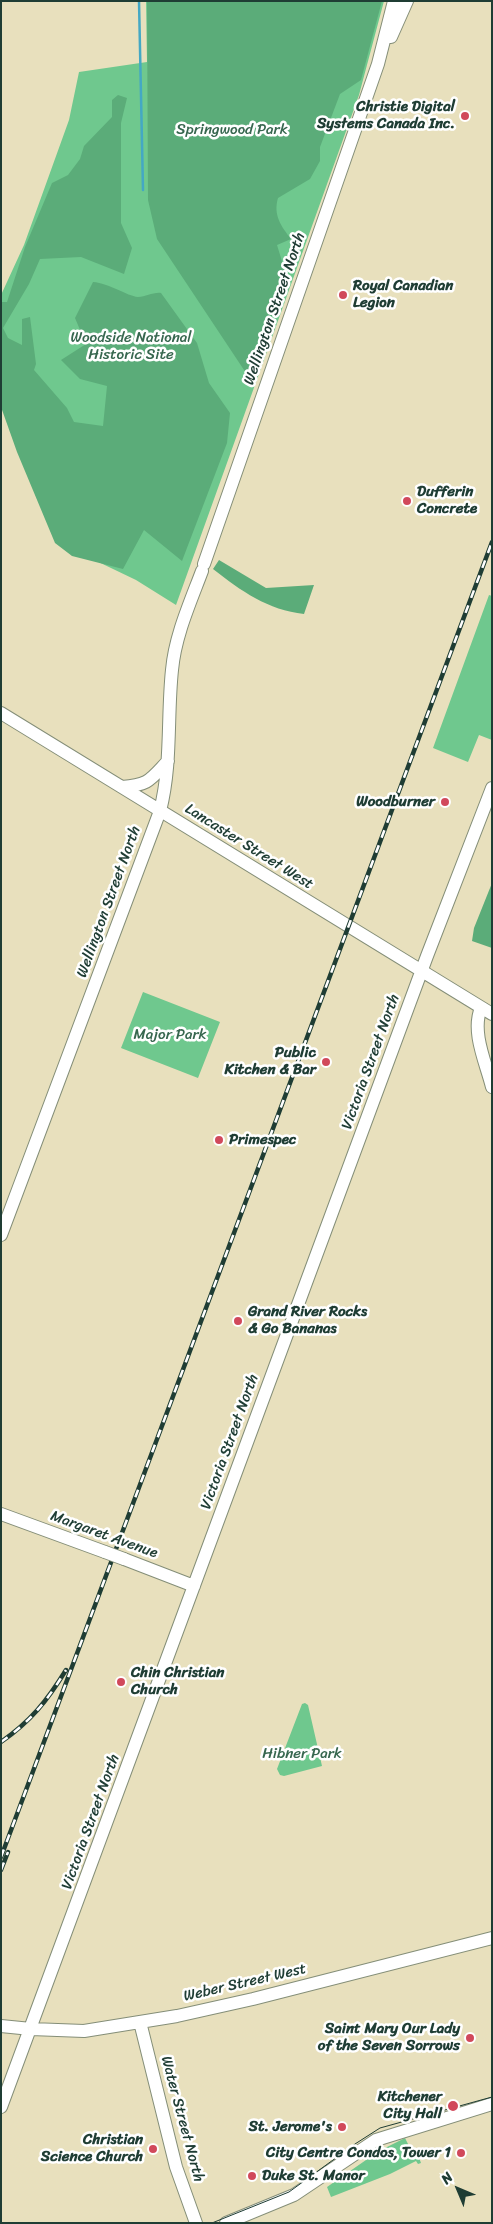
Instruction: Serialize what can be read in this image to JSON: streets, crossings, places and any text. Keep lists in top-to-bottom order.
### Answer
{
  "streets": {
    "main road": [
      "Wellington Street North",
      "Lancaster Street West",
      "Victoria Street North",
      "Margaret Avenue",
      "Weber Street West",
      "Water Street North"
    ]
  },
  "crossings": [
    ["Wellington Street North", "Lancaster Street West"],
    ["Lancaster Street West", "Victoria Street North"],
    ["Victoria Street North", "Margaret Avenue"],
    ["Victoria Street North", "Weber Street West"],
    ["Weber Street West", "Water Street North"]
  ],
  "parks": [
    "Springwood Park",
    "Woodside National Historic Site",
    "Major Park",
    "Hibner Park"
  ],
  "places": [
    "Christie Digital Systems Canada Inc.",
    "Royal Canadian Legion",
    "Dufferin Concrete",
    "Woodburner",
    "Public Kitchen & Bar",
    "Primespec",
    "Grand River Rocks & Go Bananas",
    "Chin Christian Church",
    "Saint Mary Our Lady of the Seven Sorrows",
    "Kitchener City Hall",
    "St. Jerome's",
    "Christian Science Church",
    "City Centre Condos, Tower 1",
    "Duke St. Manor"
  ],
  "north": "top left"
}
